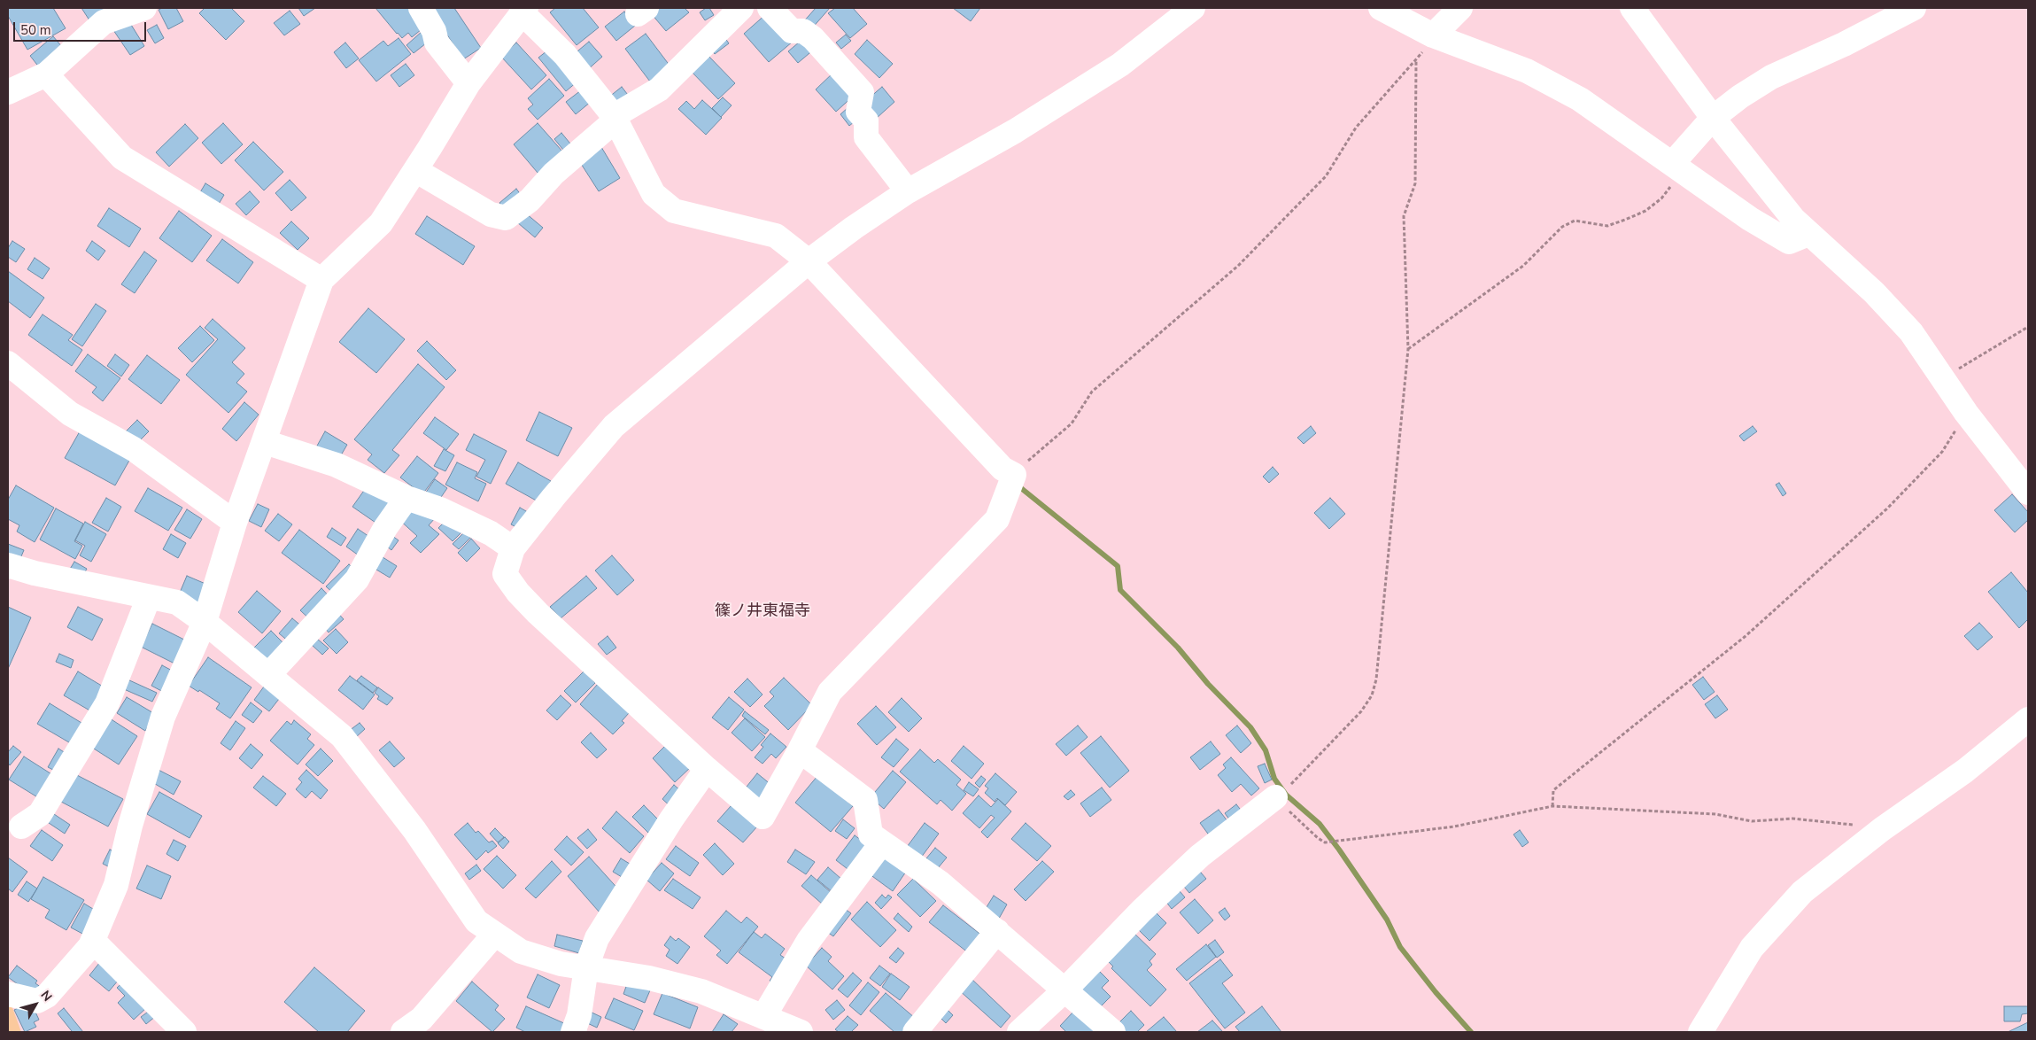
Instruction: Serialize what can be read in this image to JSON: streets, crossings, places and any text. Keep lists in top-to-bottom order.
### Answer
{
  "districts": ["篠ノ井東福寺"],
  "scale_bar": "50 m",
  "north": "top right"
}
